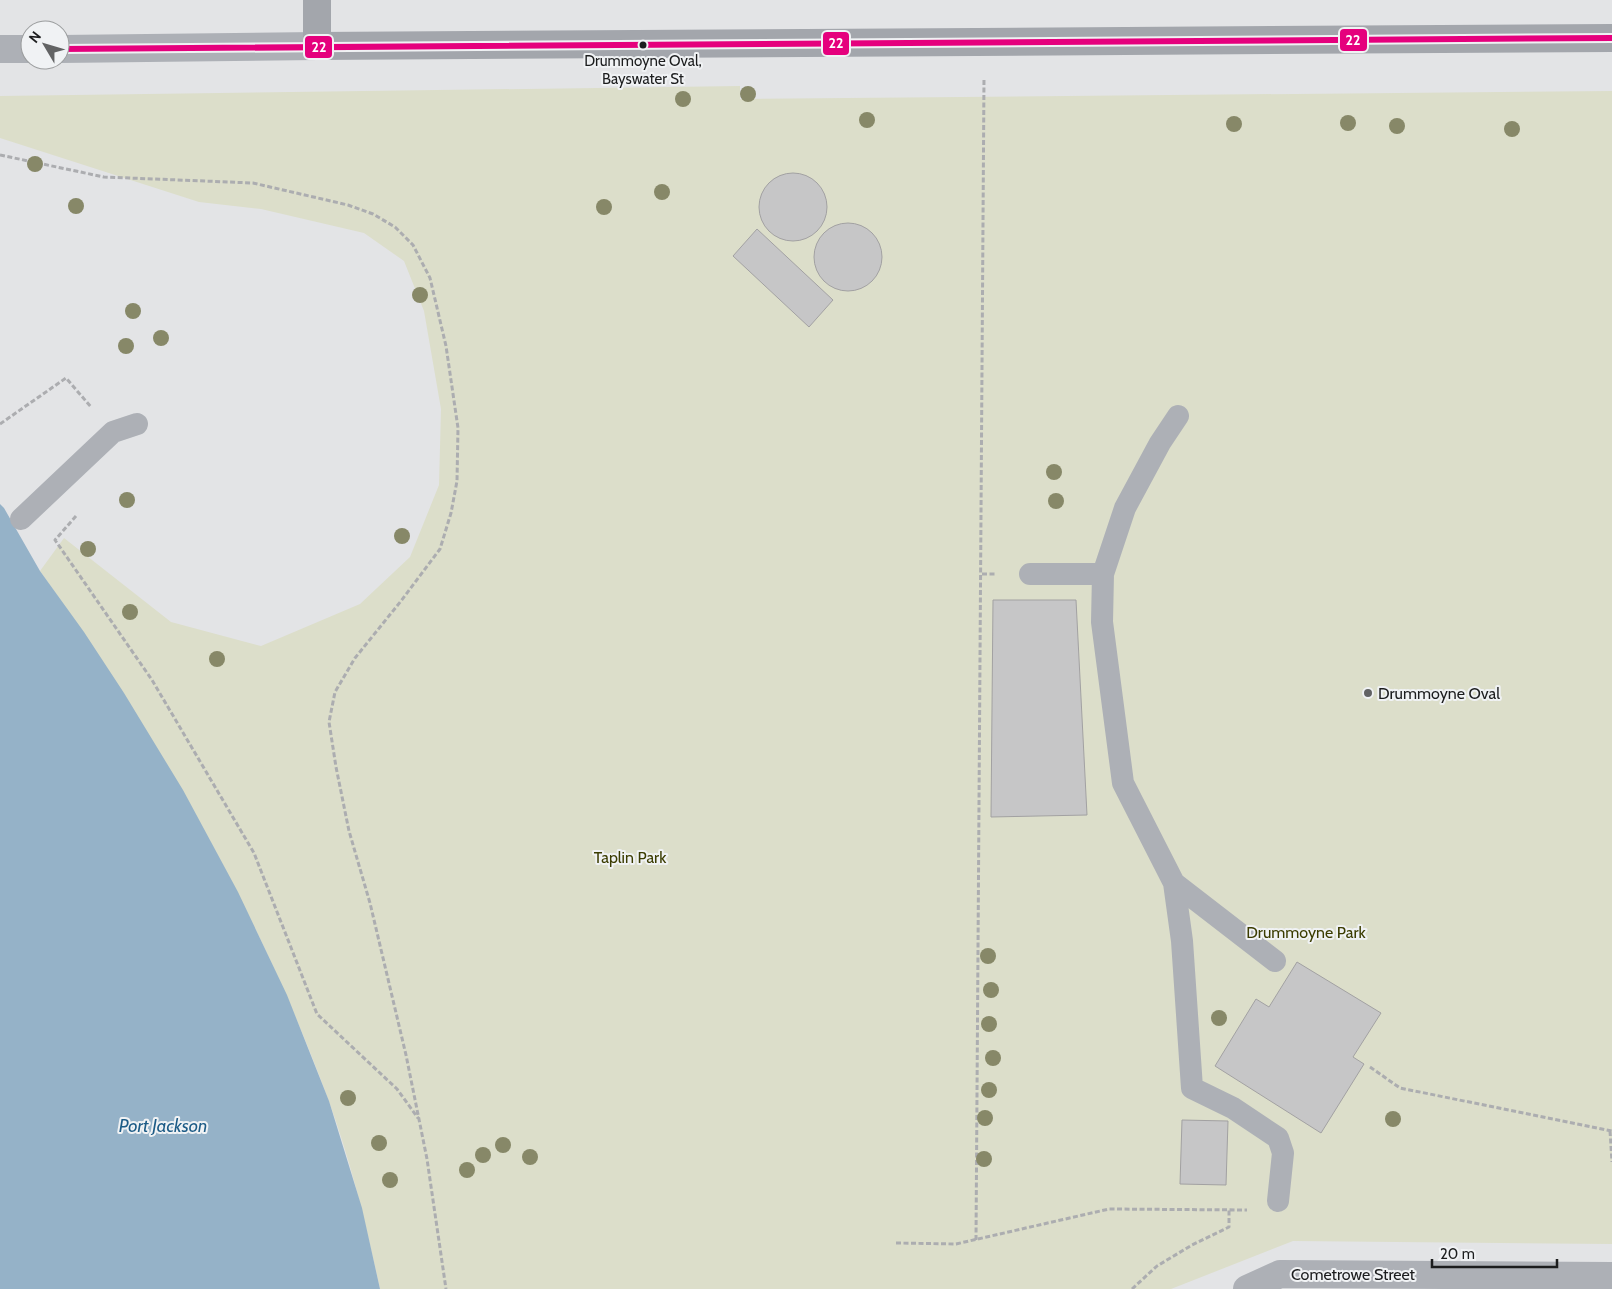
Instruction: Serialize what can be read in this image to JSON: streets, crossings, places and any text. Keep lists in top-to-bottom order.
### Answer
{
  "streets": {
    "street": ["Cometrowe Street"]
  },
  "water": ["Port Jackson"],
  "parks": ["Taplin Park", "Drummoyne Park"],
  "places": ["Drummoyne Oval, Bayswater St", "Drummoyne Oval"],
  "lines": ["transit line 22"],
  "scale_bar": "20 m",
  "north": "top left"
}
